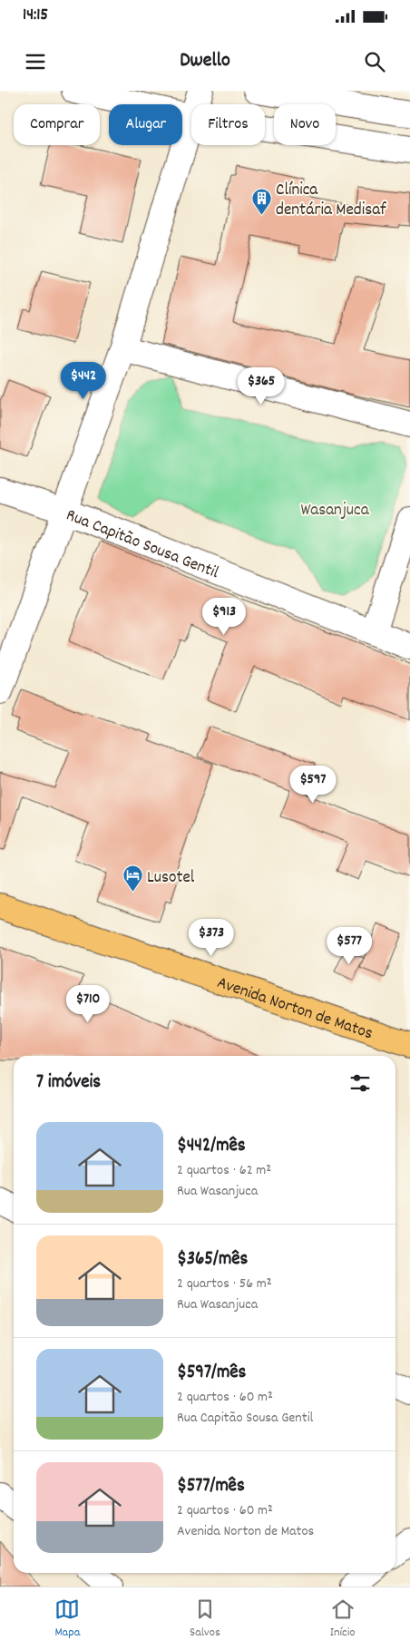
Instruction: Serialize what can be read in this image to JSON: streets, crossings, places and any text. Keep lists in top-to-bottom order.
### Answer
{
  "streets": {
    "main road": ["Avenida Norton de Matos"],
    "street": ["Rua Capitão Sousa Gentil"]
  },
  "parks": ["Wasanjuca"],
  "places": {
    "building": ["Clínica dentária Medisaf"],
    "hotel": ["Lusotel"]
  },
  "page": {
    "status": "14:15",
    "header": "Dwello",
    "chip": [
      "Comprar",
      "Alugar",
      "Filtros",
      "Novo"
    ],
    "price": [
      "$442",
      "$365",
      "$913",
      "$597",
      "$373",
      "$577",
      "$710"
    ],
    "heading": "7 imóveis",
    "list": [
      {
        "name": "$442/mês",
        "note": "2 quartos · 62 m² · Rua Wasanjuca"
      },
      {
        "name": "$365/mês",
        "note": "2 quartos · 56 m² · Rua Wasanjuca"
      },
      {
        "name": "$597/mês",
        "note": "2 quartos · 60 m² · Rua Capitão Sousa Gentil"
      },
      {
        "name": "$577/mês",
        "note": "2 quartos · 60 m² · Avenida Norton de Matos"
      }
    ],
    "tabs": ["Mapa", "Salvos", "Início"]
  }
}
